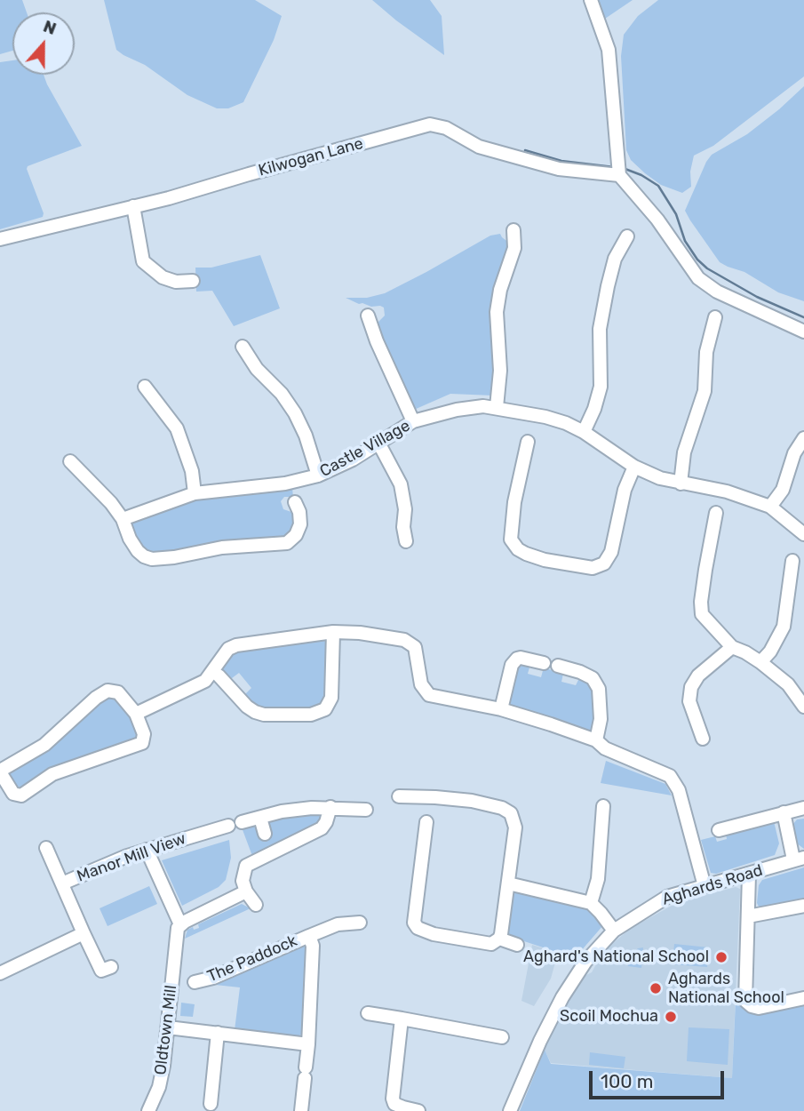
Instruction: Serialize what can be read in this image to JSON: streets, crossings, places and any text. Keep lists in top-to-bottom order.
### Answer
{
  "streets": {
    "street": [
      "Kilwogan Lane",
      "Castle Village",
      "Manor Mill View",
      "Aghards Road",
      "The Paddock",
      "Oldtown Mill"
    ]
  },
  "places": ["Aghard's National School", "Aghards National School", "Scoil Mochua"],
  "scale_bar": "100 m",
  "north": "top"
}
